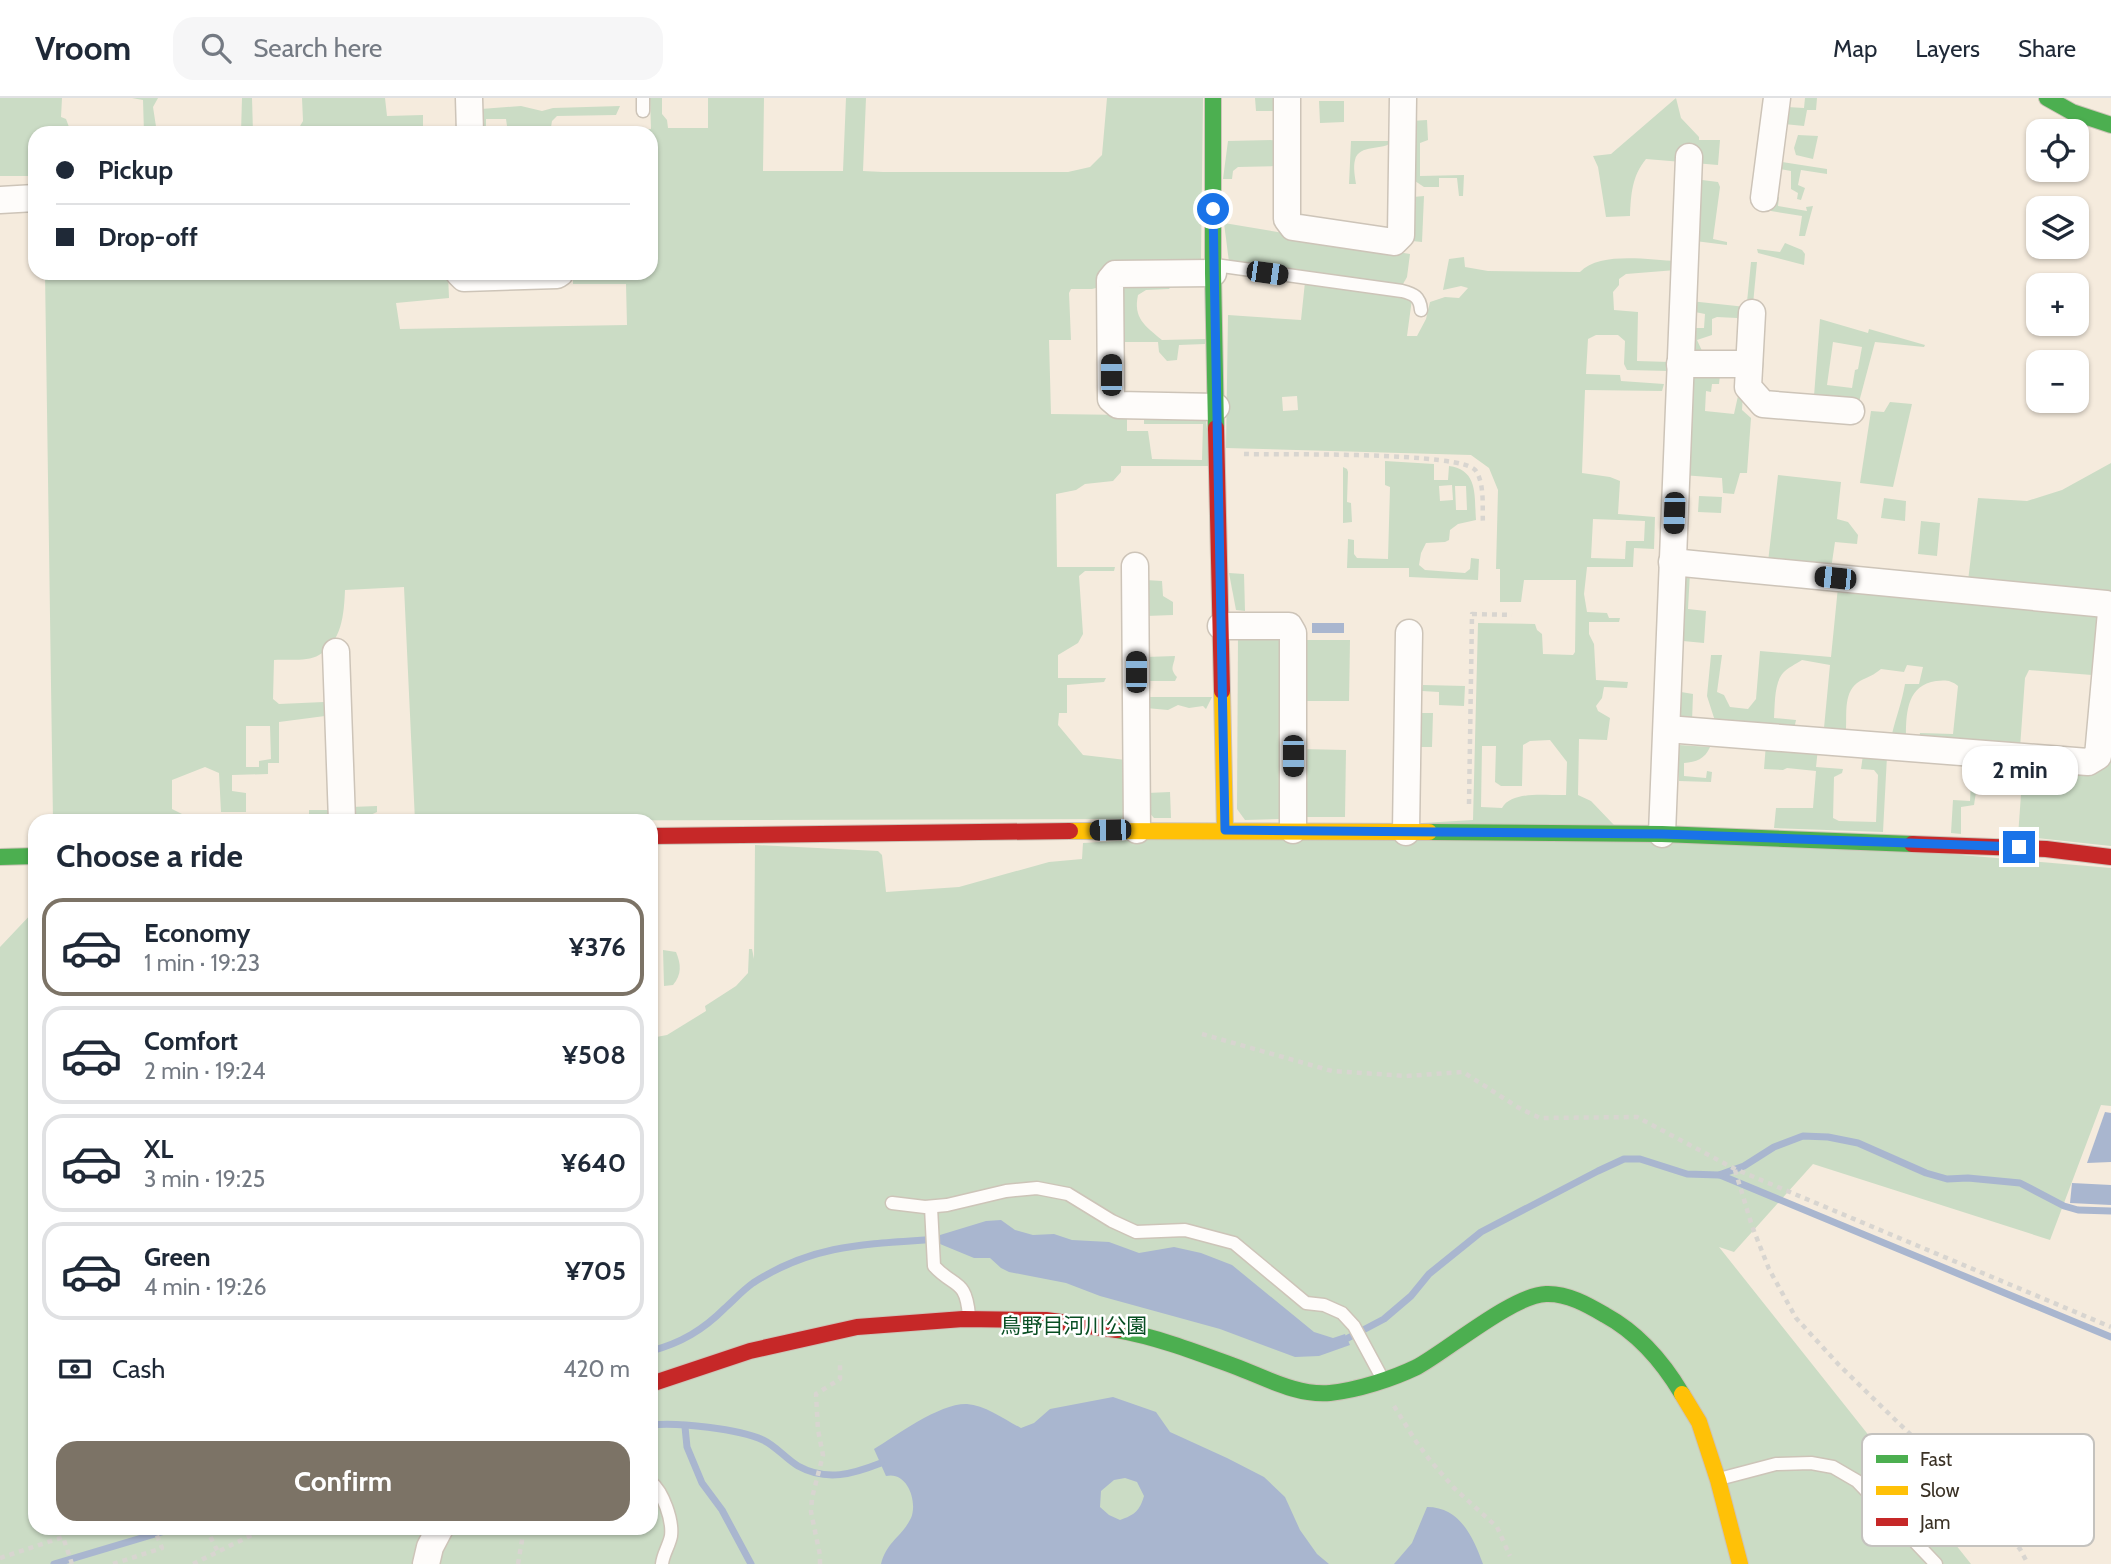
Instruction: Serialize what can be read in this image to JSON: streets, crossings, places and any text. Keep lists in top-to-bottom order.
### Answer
{
  "parks": ["鳥野目河川公園"],
  "legend": ["Fast", "Slow", "Jam"],
  "page": {
    "header": "Vroom",
    "search": "Search here",
    "nav": ["Map", "Layers", "Share"],
    "map_buttons": ["+", "−"],
    "banner": ["Pickup", "Drop-off"],
    "bubble": "2 min",
    "heading": "Choose a ride",
    "list": [
      {
        "name": "Economy",
        "note": "1 min · 19:23",
        "value": "¥376"
      },
      {
        "name": "Comfort",
        "note": "2 min · 19:24",
        "value": "¥508"
      },
      {
        "name": "XL",
        "note": "3 min · 19:25",
        "value": "¥640"
      },
      {
        "name": "Green",
        "note": "4 min · 19:26",
        "value": "¥705"
      }
    ],
    "pay": ["Cash", "420 m"],
    "buttons": "Confirm"
  }
}
